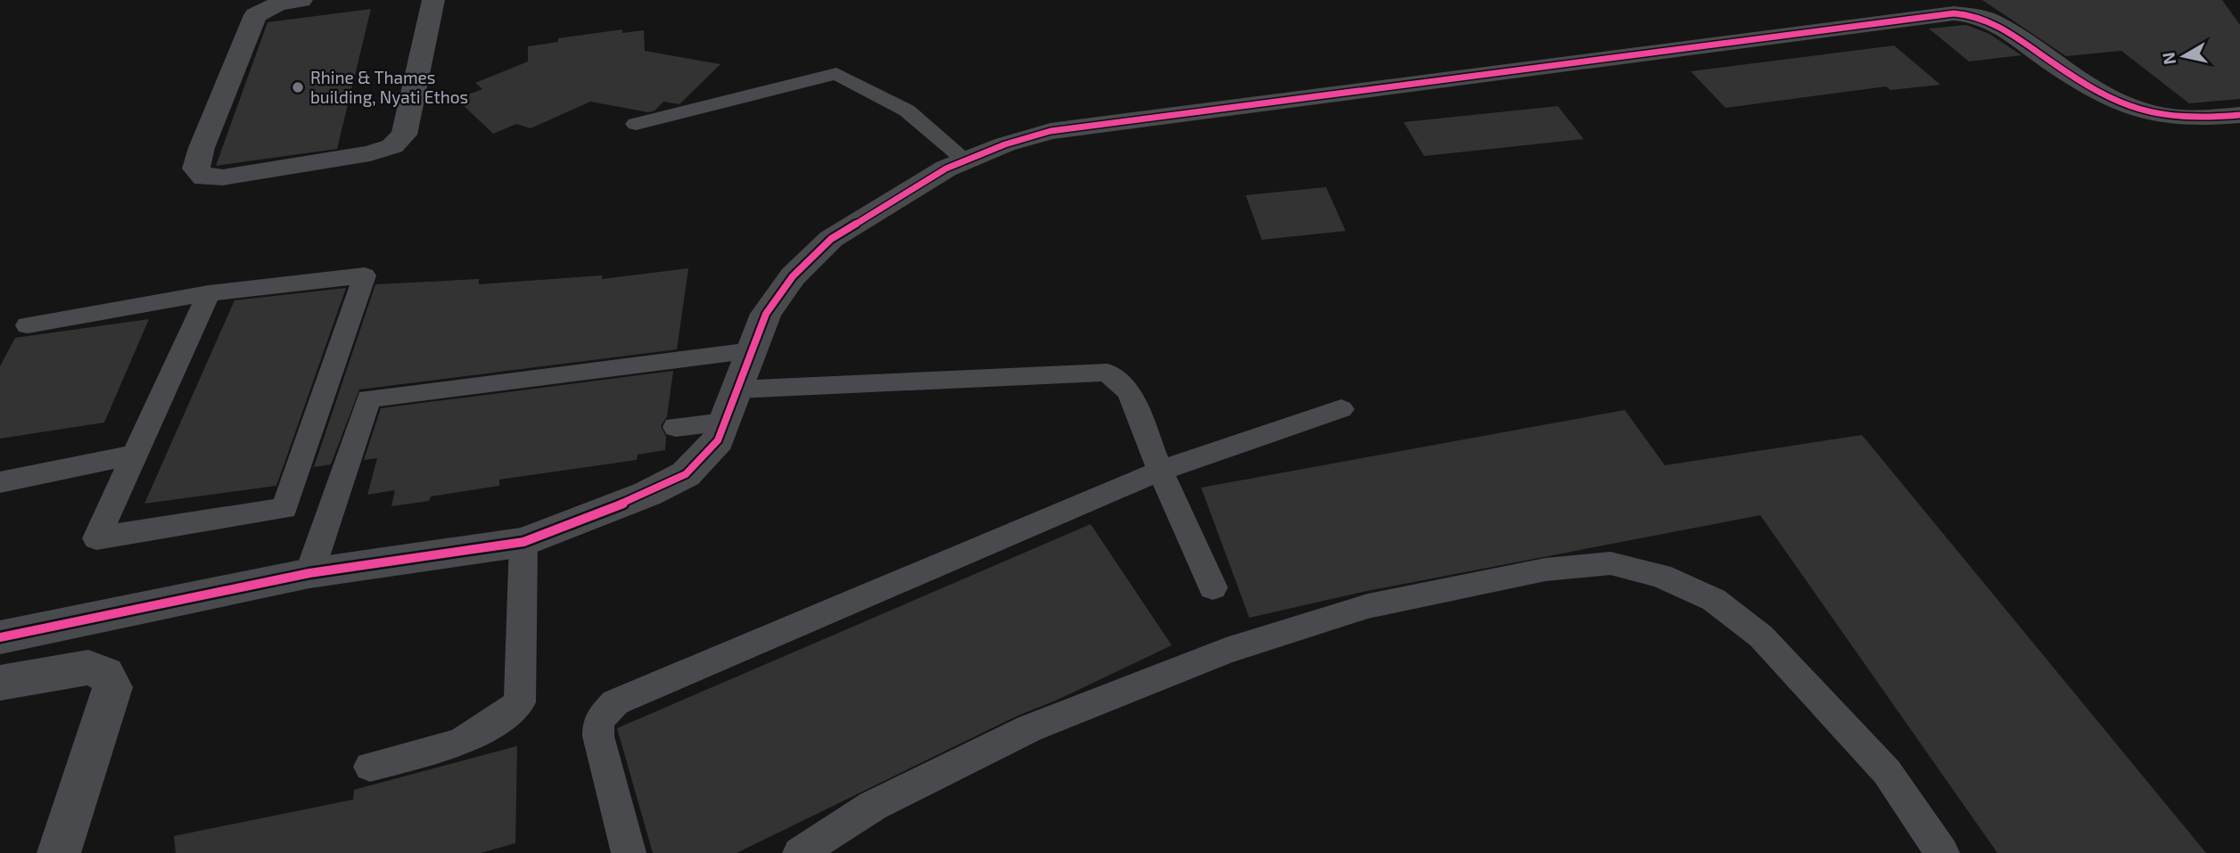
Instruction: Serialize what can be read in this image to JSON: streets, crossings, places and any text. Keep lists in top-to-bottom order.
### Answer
{
  "places": ["Rhine & Thames building, Nyati Ethos"],
  "north": "left"
}
